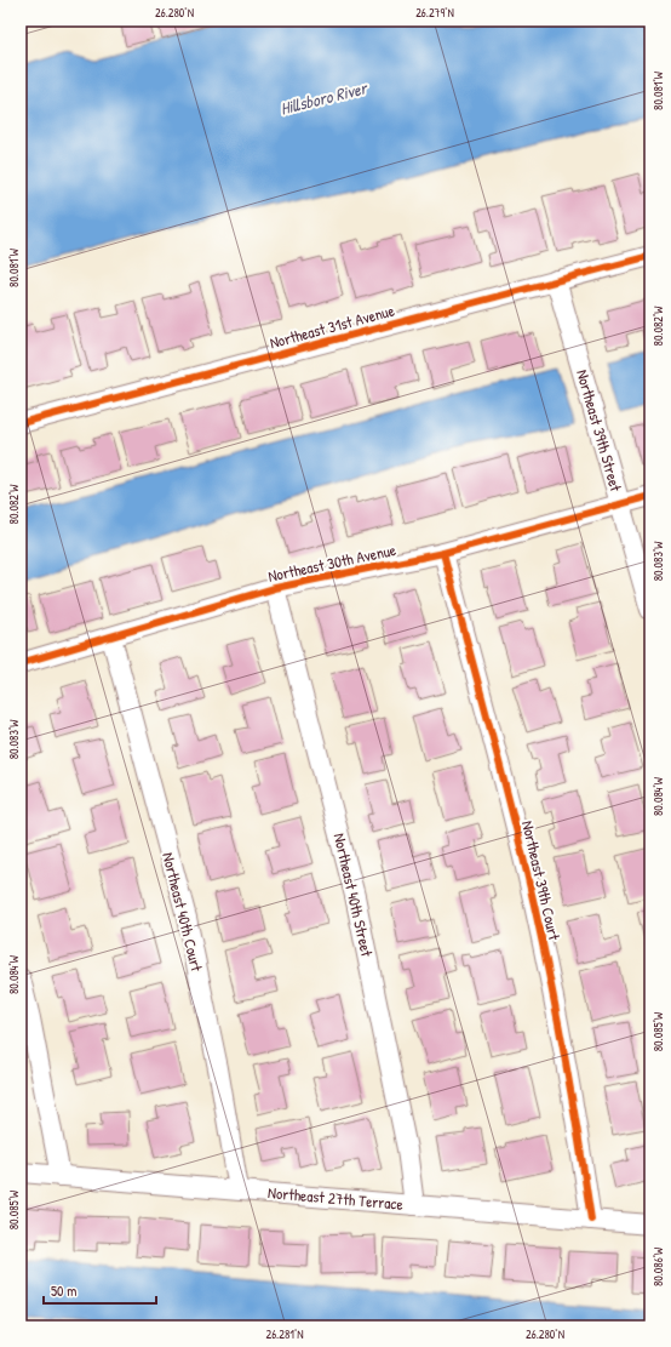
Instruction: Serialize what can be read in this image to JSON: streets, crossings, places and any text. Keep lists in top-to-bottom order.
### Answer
{
  "streets": {
    "street": [
      "Northeast 31st Avenue",
      "Northeast 39th Street",
      "Northeast 30th Avenue",
      "Northeast 39th Court",
      "Northeast 40th Street",
      "Northeast 40th Court",
      "Northeast 27th Terrace"
    ]
  },
  "crossings": [
    ["Northeast 31st Avenue", "Northeast 39th Street"],
    ["Northeast 39th Street", "Northeast 30th Avenue"],
    ["Northeast 30th Avenue", "Northeast 39th Court"],
    ["Northeast 30th Avenue", "Northeast 40th Street"],
    ["Northeast 30th Avenue", "Northeast 40th Court"],
    ["Northeast 39th Court", "Northeast 27th Terrace"],
    ["Northeast 40th Street", "Northeast 27th Terrace"],
    ["Northeast 40th Court", "Northeast 27th Terrace"]
  ],
  "water": ["Hillsboro River"],
  "scale_bar": "50 m",
  "coordinates": [
    "26.280°N",
    "26.279°N",
    "80.081°W",
    "80.082°W",
    "80.083°W",
    "80.084°W",
    "80.085°W",
    "80.086°W",
    "26.281°N"
  ]
}
